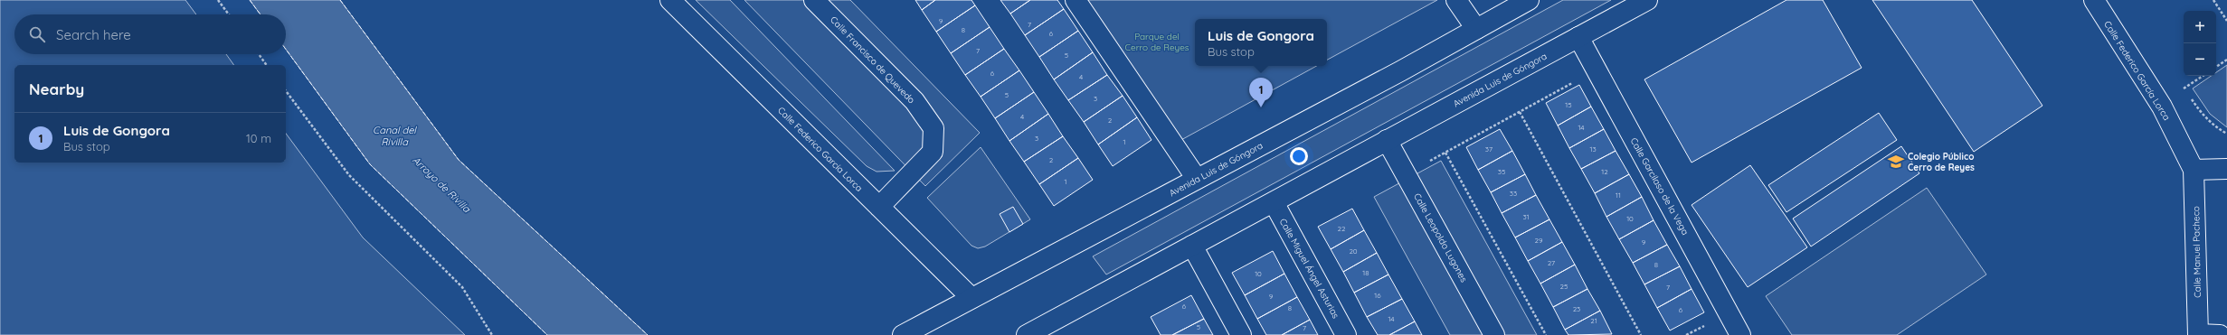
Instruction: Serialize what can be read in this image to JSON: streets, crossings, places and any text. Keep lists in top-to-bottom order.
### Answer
{
  "streets": {
    "street": [
      "Calle Francisco de Quevedo",
      "Calle Federico García Lorca",
      "Avenida Luis de Góngora",
      "Calle Garcilaso de la Vega",
      "Calle Leopoldo Lugones",
      "Calle Manuel Pacheco",
      "Calle Miguel Ángel Asturias"
    ]
  },
  "crossings": [
    ["Calle Francisco de Quevedo", "Calle Federico García Lorca"],
    ["Calle Federico García Lorca", "Avenida Luis de Góngora"],
    ["Calle Federico García Lorca", "Calle Manuel Pacheco"],
    ["Avenida Luis de Góngora", "Calle Garcilaso de la Vega"],
    ["Avenida Luis de Góngora", "Calle Leopoldo Lugones"],
    ["Avenida Luis de Góngora", "Calle Miguel Ángel Asturias"]
  ],
  "water": ["Canal del Rivilla", "Arroyo de Rivilla"],
  "parks": ["Parque del Cerro de Reyes"],
  "places": {
    "school or university": ["Colegio Público Cerro de Reyes"]
  },
  "house_numbers": [
    "9",
    "7",
    "8",
    "6",
    "7",
    "5",
    "6",
    "4",
    "5",
    "3",
    "15",
    "4",
    "2",
    "14",
    "3",
    "1",
    "37",
    "13",
    "2",
    "35",
    "12",
    "1",
    "33",
    "11",
    "31",
    "10",
    "22",
    "29",
    "9",
    "20",
    "27",
    "8",
    "18",
    "10",
    "25",
    "7",
    "16",
    "9",
    "6",
    "8",
    "23",
    "6",
    "14",
    "21",
    "5",
    "7"
  ],
  "page": {
    "map_buttons": ["+", "−"],
    "search": "Search here",
    "popup": ["Luis de Gongora", "Bus stop"],
    "heading": "Nearby",
    "pins": "1",
    "list": [
      {
        "mark": "1",
        "name": "Luis de Gongora",
        "note": "Bus stop",
        "value": "10 m"
      }
    ]
  }
}
